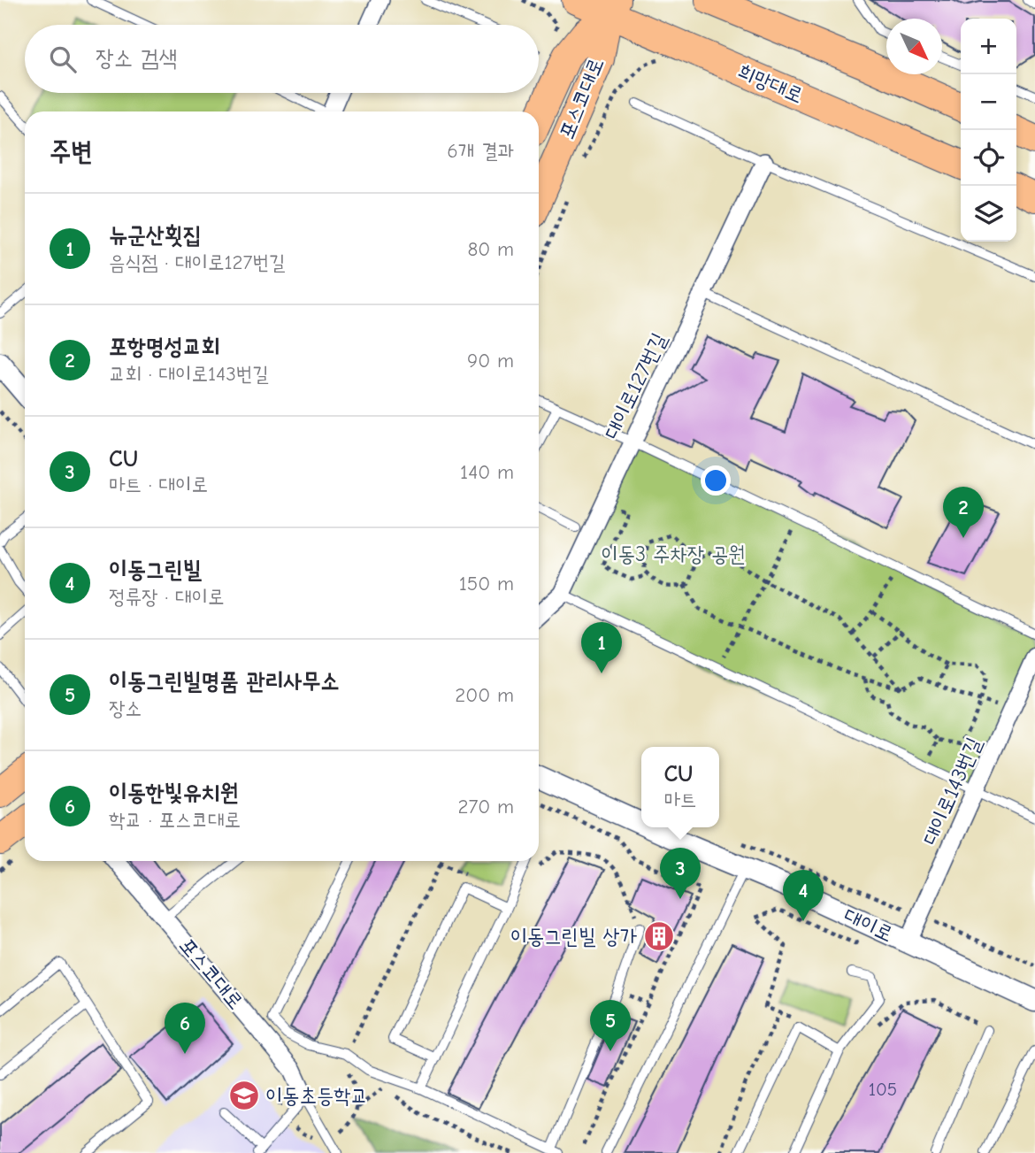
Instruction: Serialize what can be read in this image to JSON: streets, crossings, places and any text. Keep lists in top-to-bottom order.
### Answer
{
  "streets": {
    "main road": ["희망대로", "포스코대로"],
    "street": ["대이로127번길", "대이로143번길", "대이로"]
  },
  "crossings": [
    ["희망대로", "포스코대로"],
    ["대이로143번길", "대이로"]
  ],
  "parks": ["이동3 주차장 공원"],
  "places": {
    "building": ["이동그린빌 상가"],
    "school or university": ["이동초등학교"]
  },
  "house_numbers": ["105"],
  "north": "bottom right",
  "page": {
    "map_buttons": ["+", "−"],
    "search": "장소 검색",
    "heading": ["주변", "6개 결과"],
    "list": [
      {
        "mark": "1",
        "name": "뉴군산횟집",
        "note": "음식점 · 대이로127번길",
        "value": "80 m"
      },
      {
        "mark": "2",
        "name": "포항명성교회",
        "note": "교회 · 대이로143번길",
        "value": "90 m"
      },
      {
        "mark": "3",
        "name": "CU",
        "note": "마트 · 대이로",
        "value": "140 m"
      },
      {
        "mark": "4",
        "name": "이동그린빌",
        "note": "정류장 · 대이로",
        "value": "150 m"
      },
      {
        "mark": "5",
        "name": "이동그린빌명품 관리사무소",
        "note": "장소",
        "value": "200 m"
      },
      {
        "mark": "6",
        "name": "이동한빛유치원",
        "note": "학교 · 포스코대로",
        "value": "270 m"
      }
    ],
    "pins": [
      "2",
      "1",
      "3",
      "4",
      "5",
      "6"
    ],
    "popup": ["CU", "마트"]
  }
}
